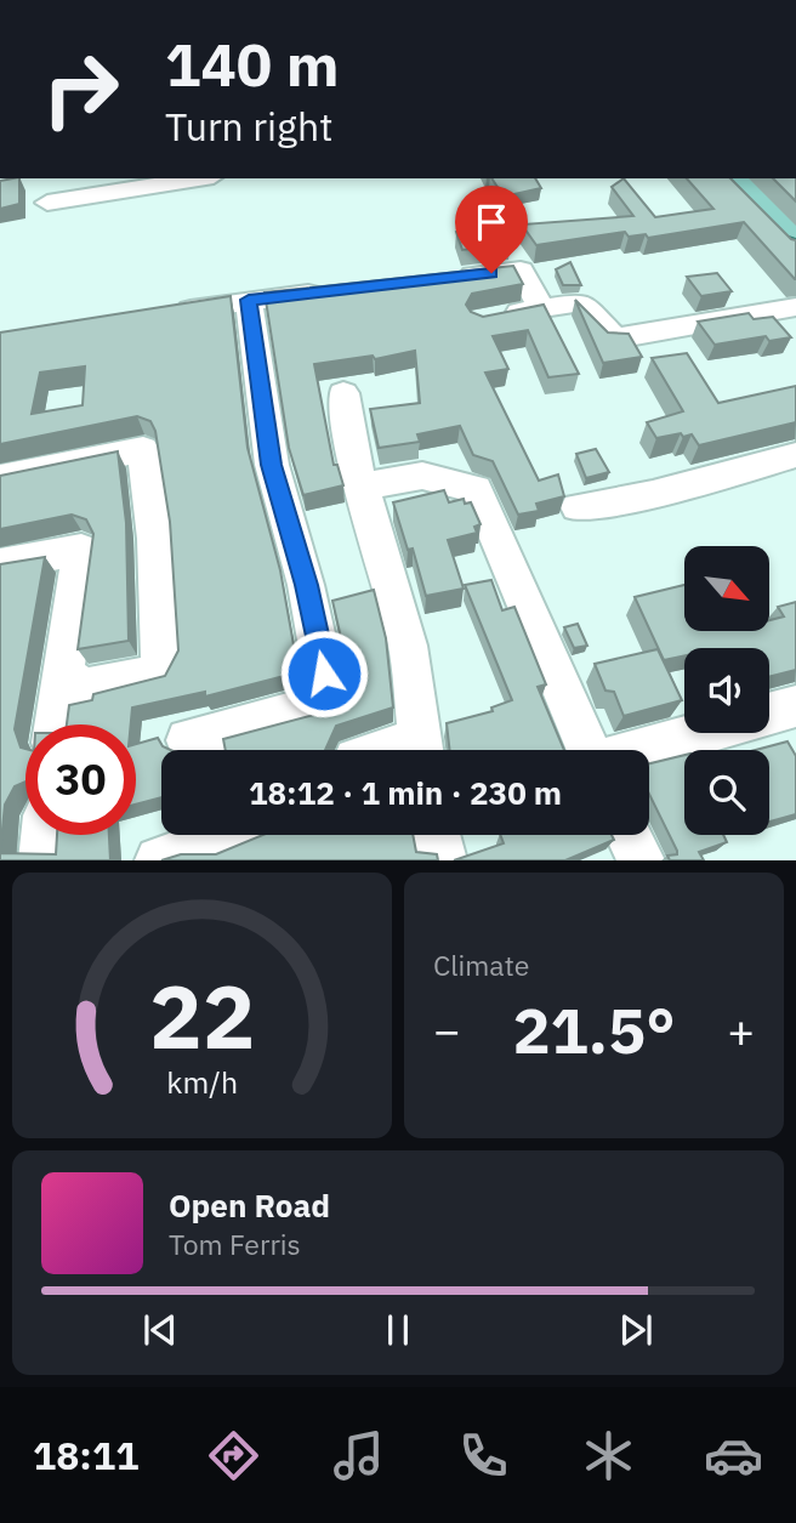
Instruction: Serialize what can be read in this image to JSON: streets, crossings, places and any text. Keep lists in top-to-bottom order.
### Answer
{
  "north": "bottom right",
  "page": {
    "turn": ["140 m", "Turn right"],
    "limit": "30",
    "trip": "18:12 · 1 min · 230 m",
    "tile": "Climate",
    "heat": ["−", "21.5°", "+"],
    "song": ["Open Road", "Tom Ferris"],
    "tabs": "18:11",
    "gauge": ["22", "km/h"]
  }
}
